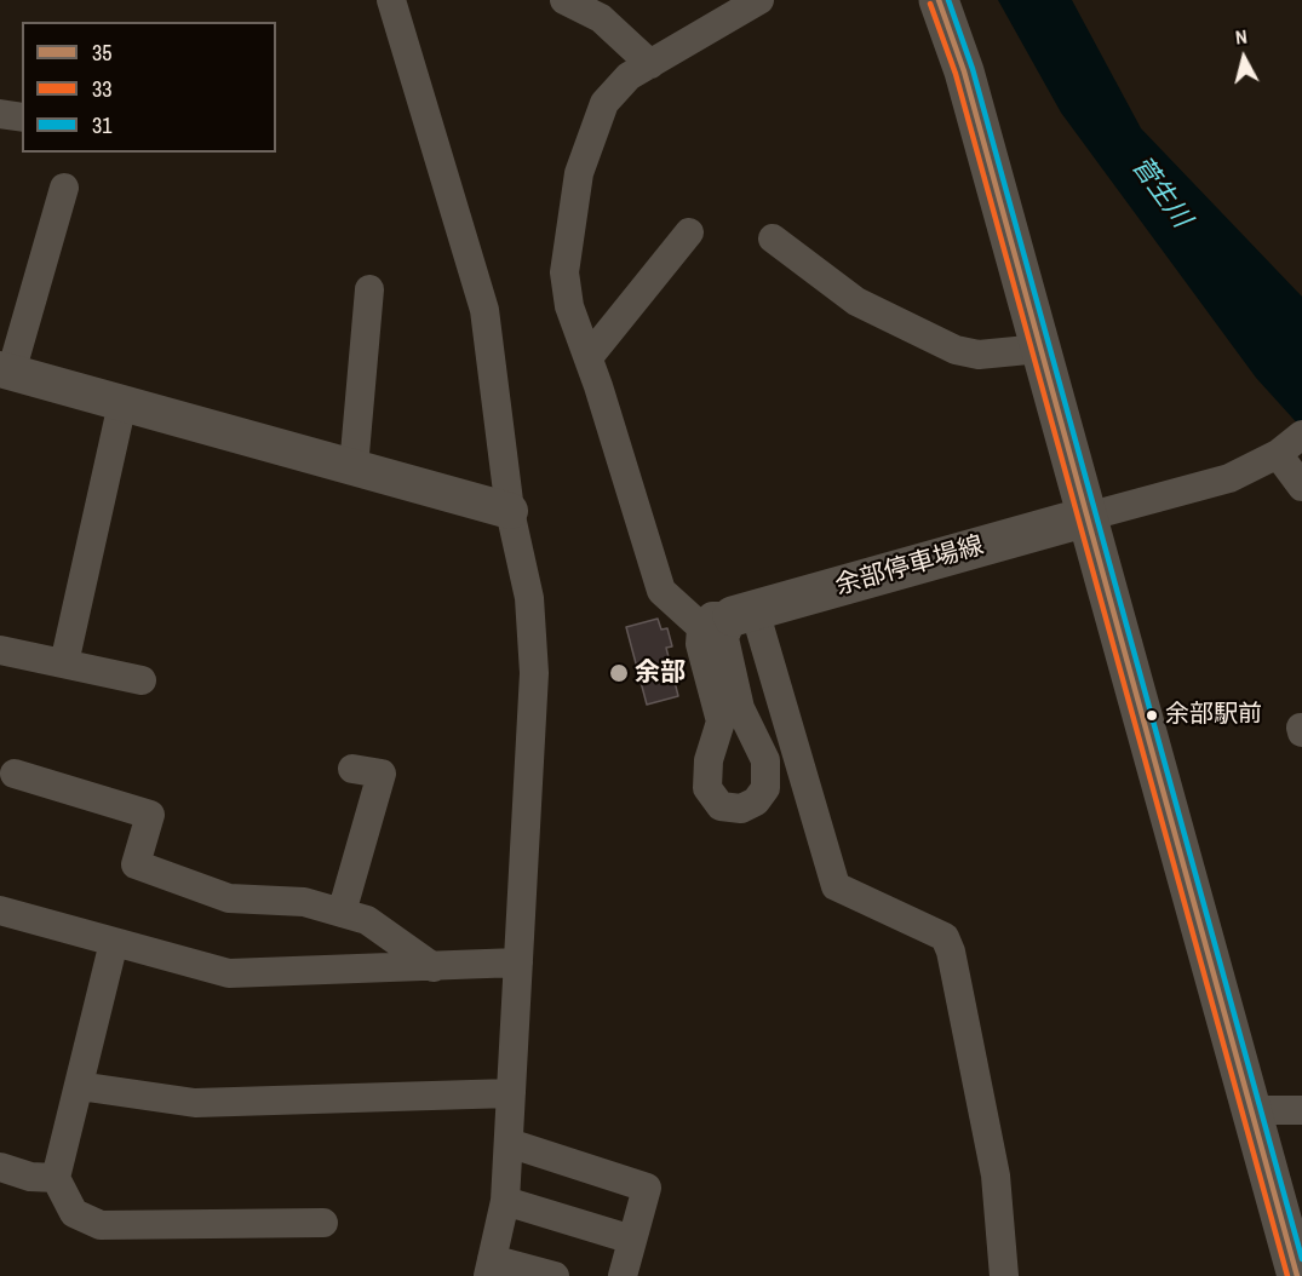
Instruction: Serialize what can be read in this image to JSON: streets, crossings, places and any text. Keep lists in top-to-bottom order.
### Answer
{
  "streets": {
    "main road": ["余部停車場線"]
  },
  "water": ["菅生川"],
  "places": ["余部", "余部駅前"],
  "lines": ["transit line 35", "transit line 31", "transit line 33"],
  "legend": ["35", "33", "31"],
  "north": "top"
}
